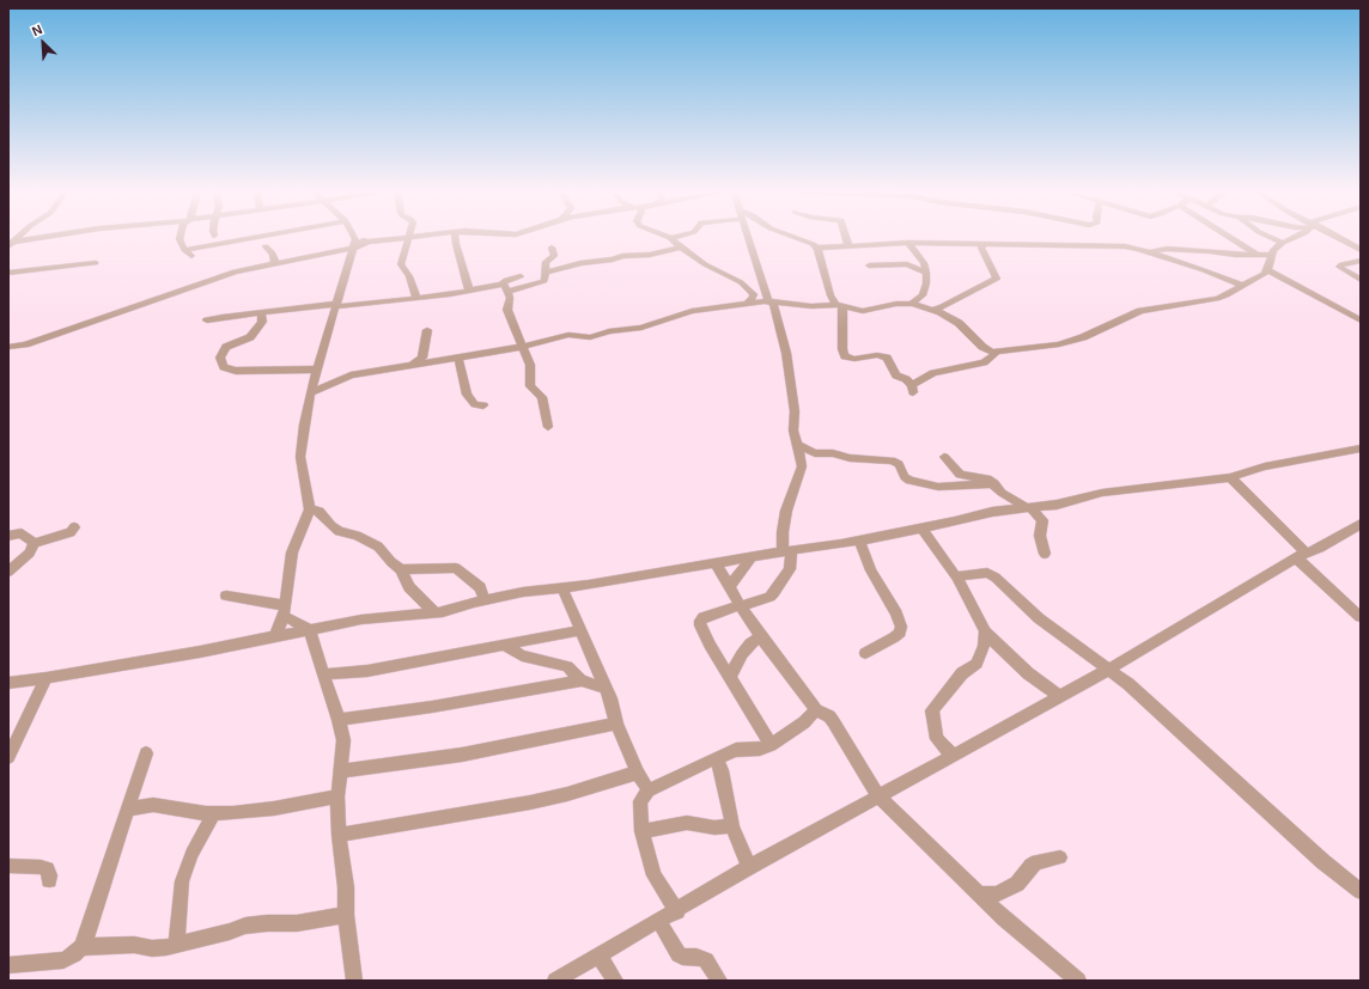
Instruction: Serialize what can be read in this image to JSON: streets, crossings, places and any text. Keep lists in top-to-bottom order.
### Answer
{
  "north": "top left"
}
